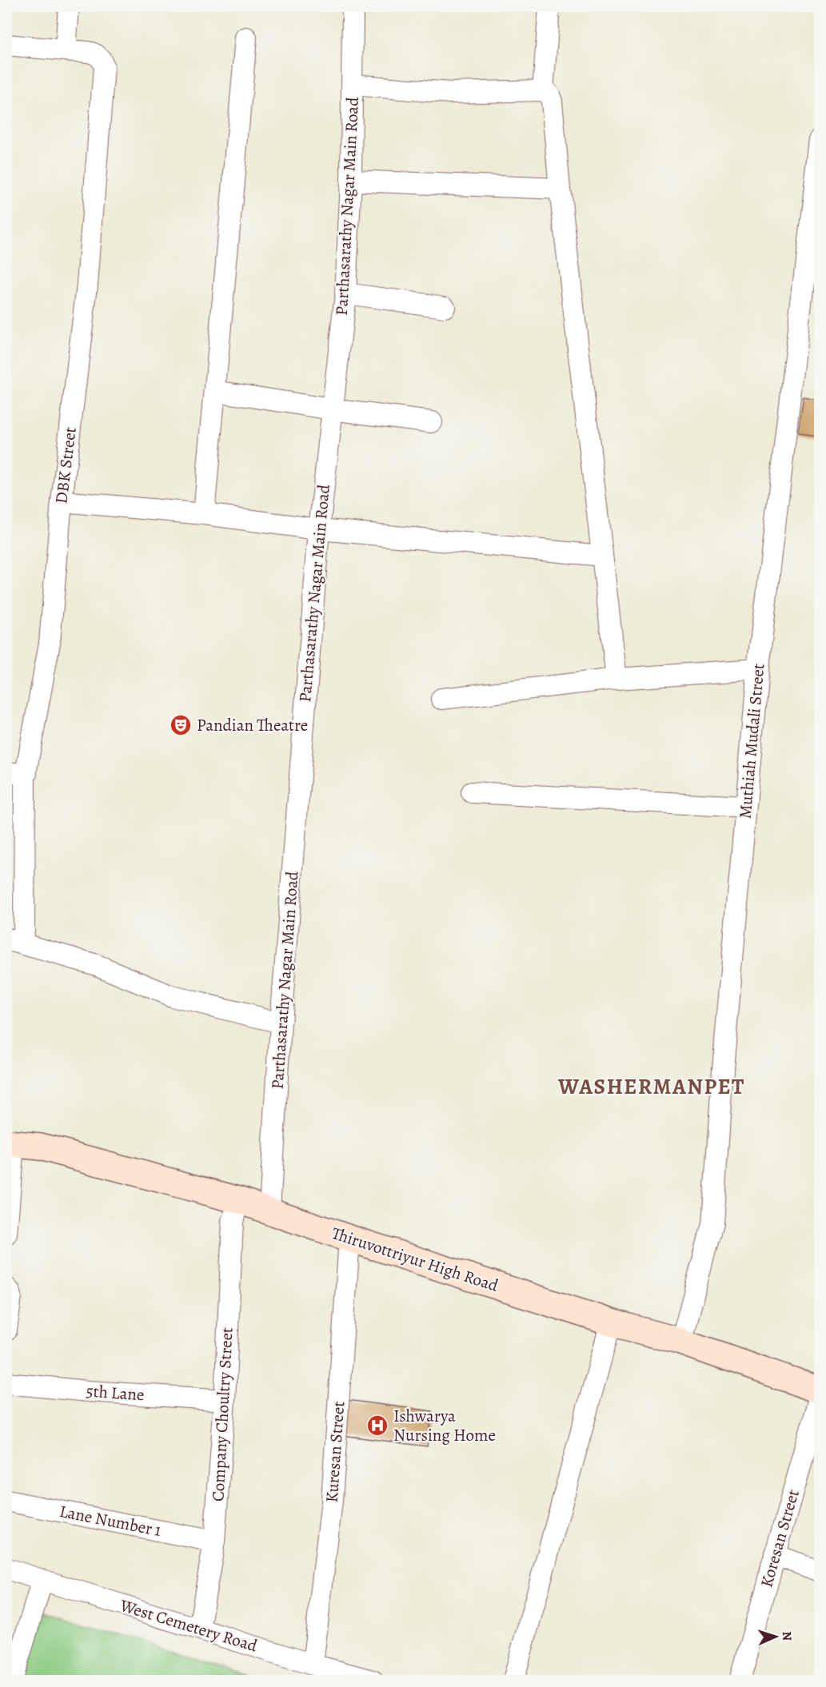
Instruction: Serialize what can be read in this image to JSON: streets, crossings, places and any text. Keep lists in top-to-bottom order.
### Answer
{
  "streets": {
    "main road": ["Thiruvottriyur High Road"],
    "street": [
      "Parthasarathy Nagar Main Road",
      "DBK Street",
      "Muthiah Mudali Street",
      "5th Lane",
      "Company Choultry Street",
      "Kuresan Street",
      "Lane Number 1",
      "Koresan Street",
      "West Cemetery Road"
    ]
  },
  "crossings": [
    ["Parthasarathy Nagar Main Road", "Thiruvottriyur High Road"],
    ["Muthiah Mudali Street", "Thiruvottriyur High Road"],
    ["Thiruvottriyur High Road", "Company Choultry Street"],
    ["Thiruvottriyur High Road", "Kuresan Street"],
    ["5th Lane", "Company Choultry Street"],
    ["Company Choultry Street", "Lane Number 1"],
    ["Company Choultry Street", "West Cemetery Road"],
    ["Kuresan Street", "West Cemetery Road"]
  ],
  "districts": ["WASHERMANPET"],
  "places": {
    "theatre": ["Pandian Theatre"],
    "hospital": ["Ishwarya Nursing Home"]
  },
  "north": "right"
}
